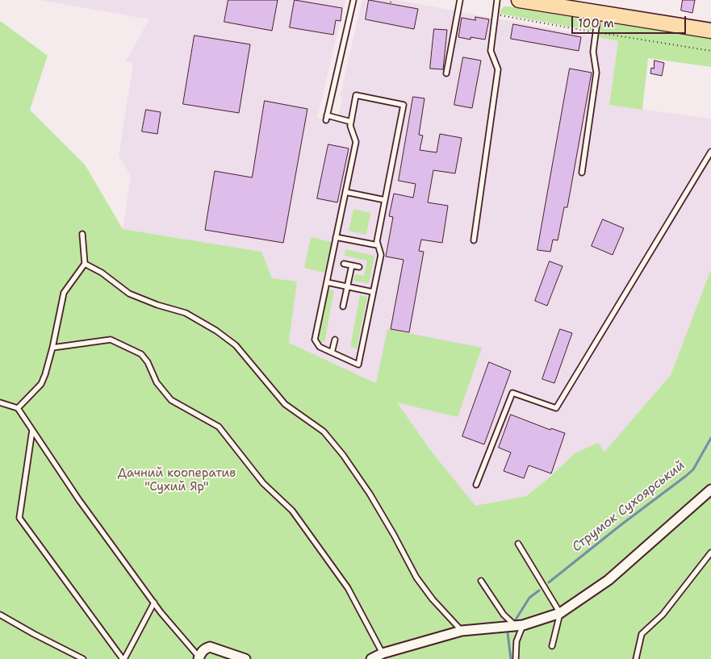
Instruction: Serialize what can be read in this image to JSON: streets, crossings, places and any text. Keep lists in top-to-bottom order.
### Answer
{
  "water": ["Струмок Сухоярський"],
  "parks": ["Дачний кооператив \"Сухий Яр\""],
  "scale_bar": "100 m"
}
